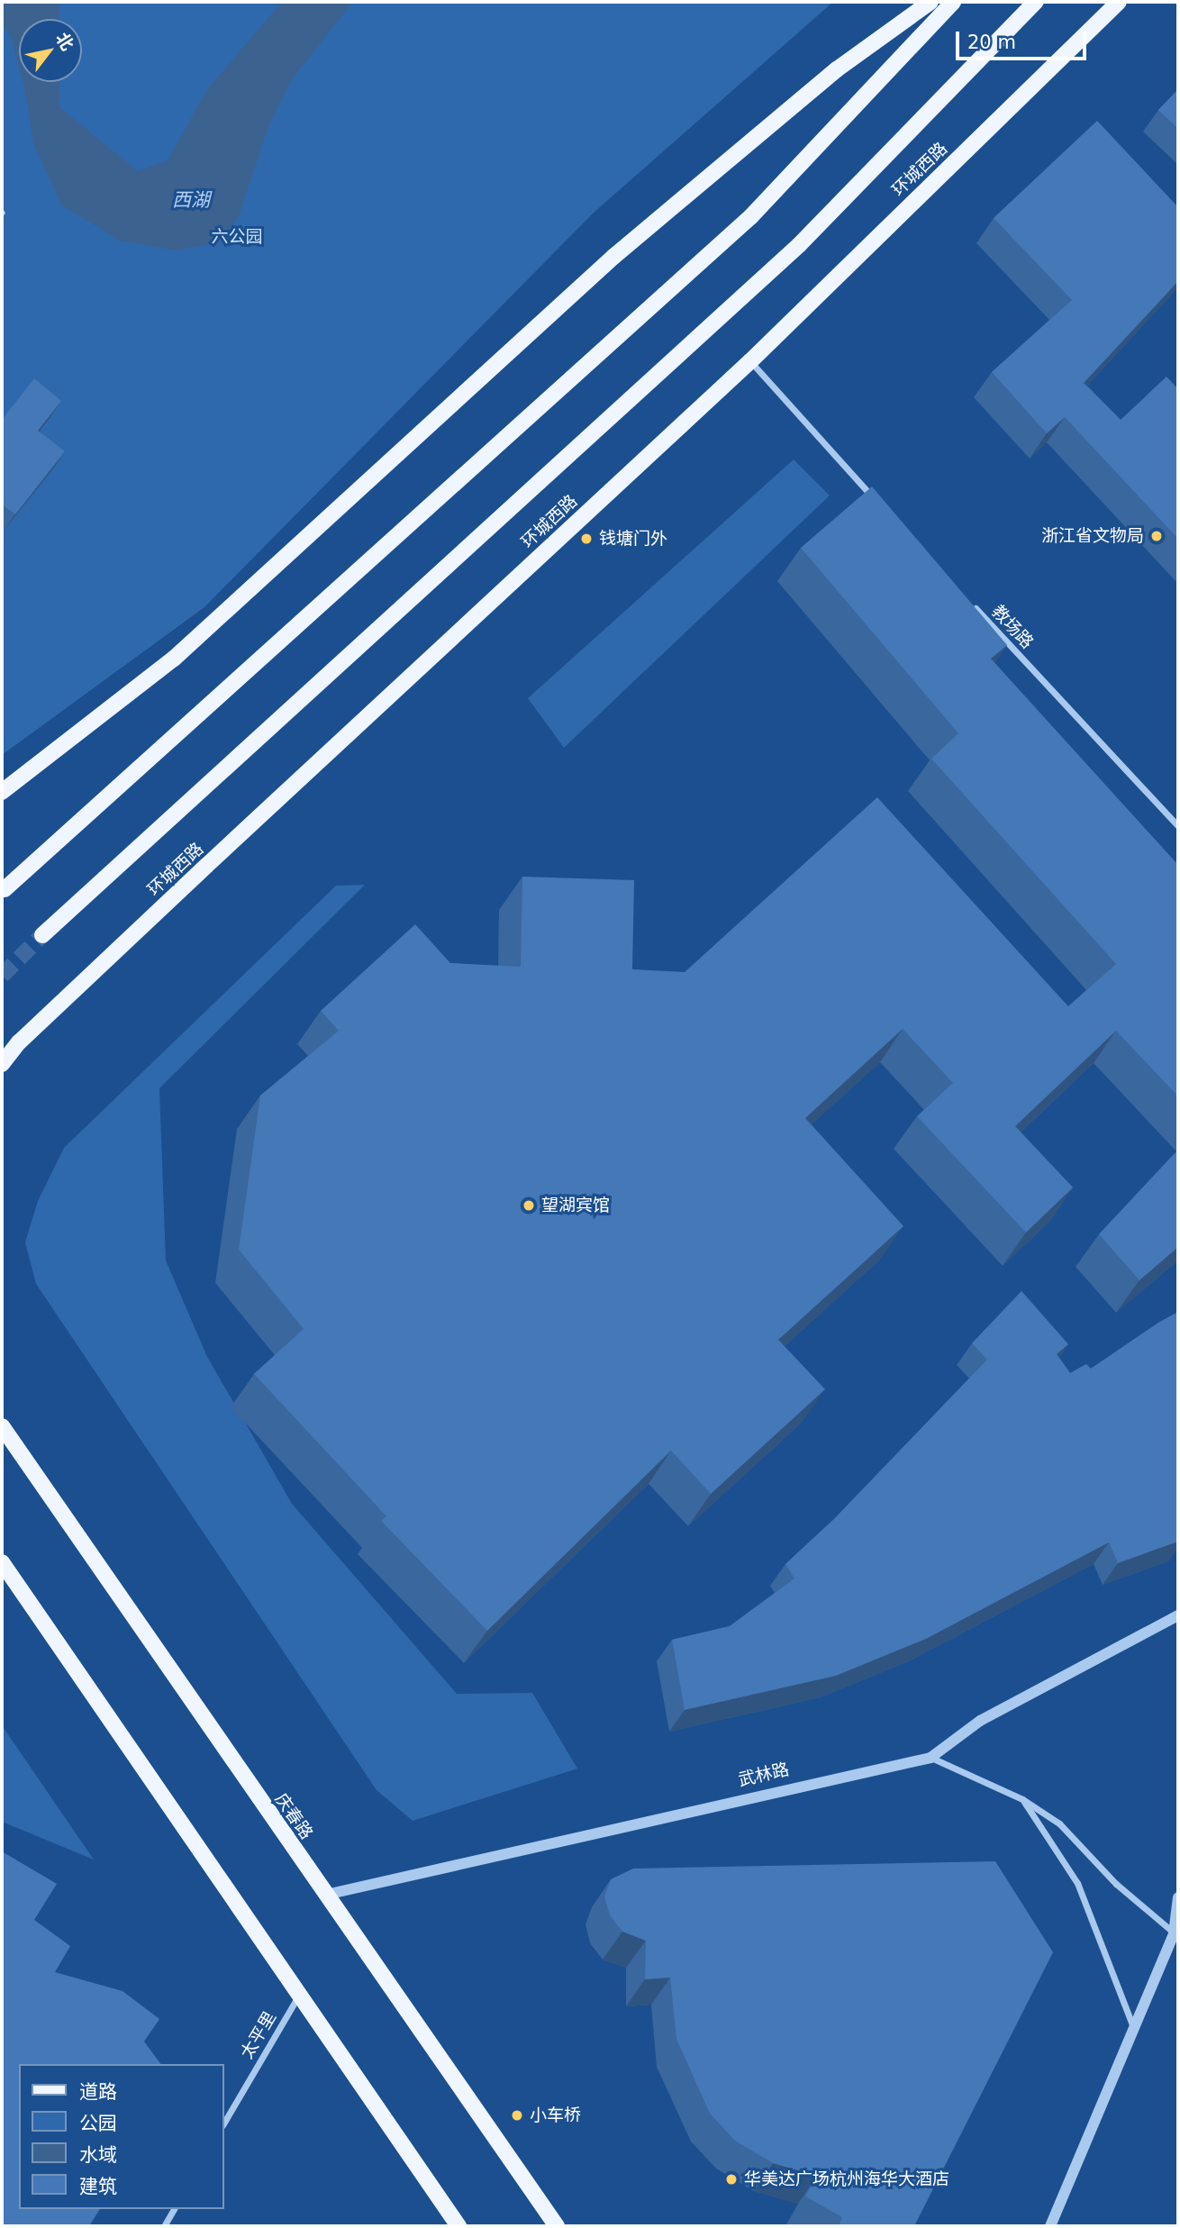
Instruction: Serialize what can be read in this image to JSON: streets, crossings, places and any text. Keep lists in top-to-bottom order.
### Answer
{
  "streets": {
    "main road": ["环城西路", "庆春路"],
    "street": ["教场路", "武林路", "太平里"]
  },
  "crossings": [
    ["武林路", "庆春路"]
  ],
  "water": ["西湖"],
  "parks": ["六公园"],
  "places": [
    "浙江省文物局",
    "钱塘门外",
    "望湖宾馆",
    "小车桥",
    "华美达广场杭州海华大酒店"
  ],
  "legend": [
    "道路",
    "公园",
    "水域",
    "建筑"
  ],
  "scale_bar": "20 m",
  "north": "top right"
}
